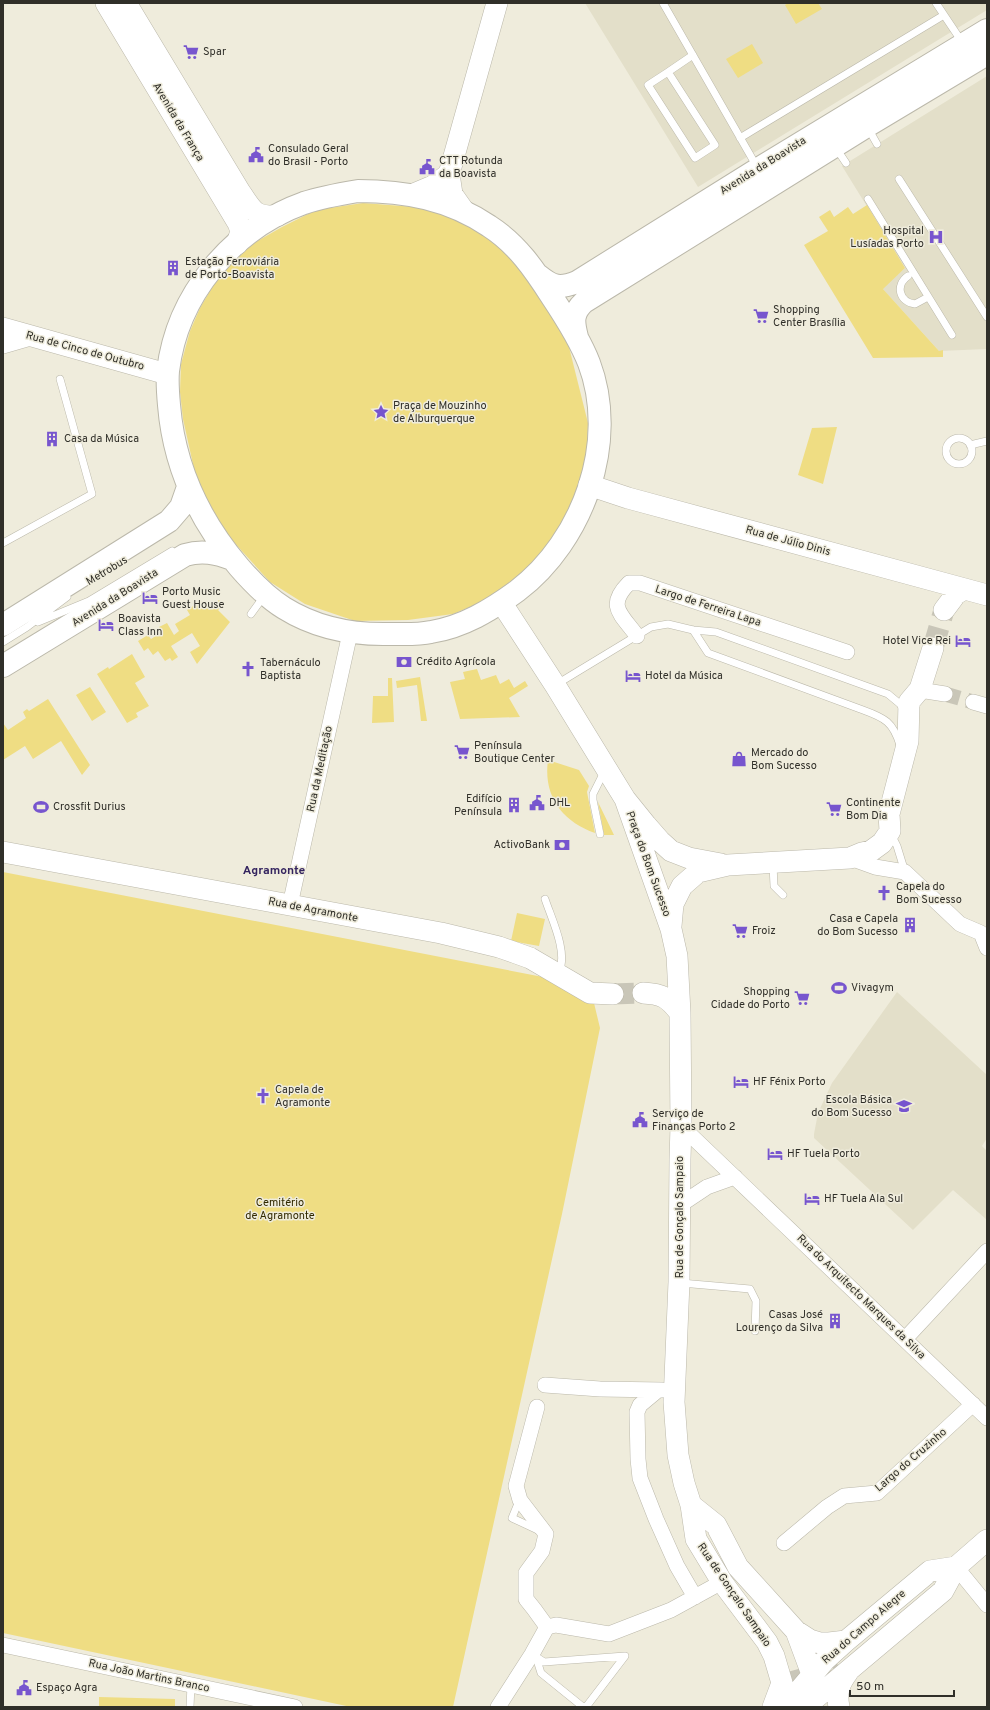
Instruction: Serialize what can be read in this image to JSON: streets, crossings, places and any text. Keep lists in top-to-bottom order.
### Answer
{
  "streets": {
    "main road": [
      "Avenida da França",
      "Avenida da Boavista",
      "Rua de Cinco de Outubro",
      "Rua de Júlio Dinis",
      "Praça do Bom Sucesso",
      "Rua de Agramonte",
      "Rua de Gonçalo Sampaio",
      "Rua do Campo Alegre"
    ],
    "street": [
      "Largo de Ferreira Lapa",
      "Rua da Meditação",
      "Rua do Arquitecto Marques da Silva",
      "Largo do Cruzinho",
      "Rua João Martins Branco"
    ],
    "lane": ["Metrobus"]
  },
  "crossings": [
    ["Avenida da Boavista", "Metrobus"],
    ["Largo de Ferreira Lapa", "Praça do Bom Sucesso"],
    ["Rua da Meditação", "Rua de Agramonte"],
    ["Praça do Bom Sucesso", "Rua de Gonçalo Sampaio"],
    ["Rua de Gonçalo Sampaio", "Rua do Arquitecto Marques da Silva"],
    ["Rua do Arquitecto Marques da Silva", "Largo do Cruzinho"]
  ],
  "districts": ["Agramonte"],
  "parks": ["Cemitério de Agramonte"],
  "places": {
    "supermarket": [
      "Spar",
      "Shopping Center Brasília",
      "Península Boutique Center",
      "Continente Bom Dia",
      "Froiz",
      "Shopping Cidade do Porto"
    ],
    "public building": [
      "Consulado Geral do Brasil - Porto",
      "CTT Rotunda da Boavista",
      "DHL",
      "Serviço de Finanças Porto 2",
      "Espaço Agra"
    ],
    "hospital": ["Hospital Lusíadas Porto"],
    "building": [
      "Estação Ferroviária de Porto-Boavista",
      "Casa da Música",
      "Edifício Península",
      "Casa e Capela do Bom Sucesso",
      "Casas José Lourenço da Silva"
    ],
    "place": ["Praça de Mouzinho de Alburquerque"],
    "hotel": [
      "Porto Music Guest House",
      "Boavista Class Inn",
      "Hotel Vice Rei",
      "Hotel da Música",
      "HF Fénix Porto",
      "HF Tuela Porto",
      "HF Tuela Ala Sul"
    ],
    "bank": ["Crédito Agrícola", "ActivoBank"],
    "church": ["Tabernáculo Baptista", "Capela do Bom Sucesso", "Capela de Agramonte"],
    "shop": ["Mercado do Bom Sucesso"],
    "sports": ["Crossfit Durius", "Vivagym"],
    "school or university": ["Escola Básica do Bom Sucesso"]
  },
  "scale_bar": "50 m"
}
